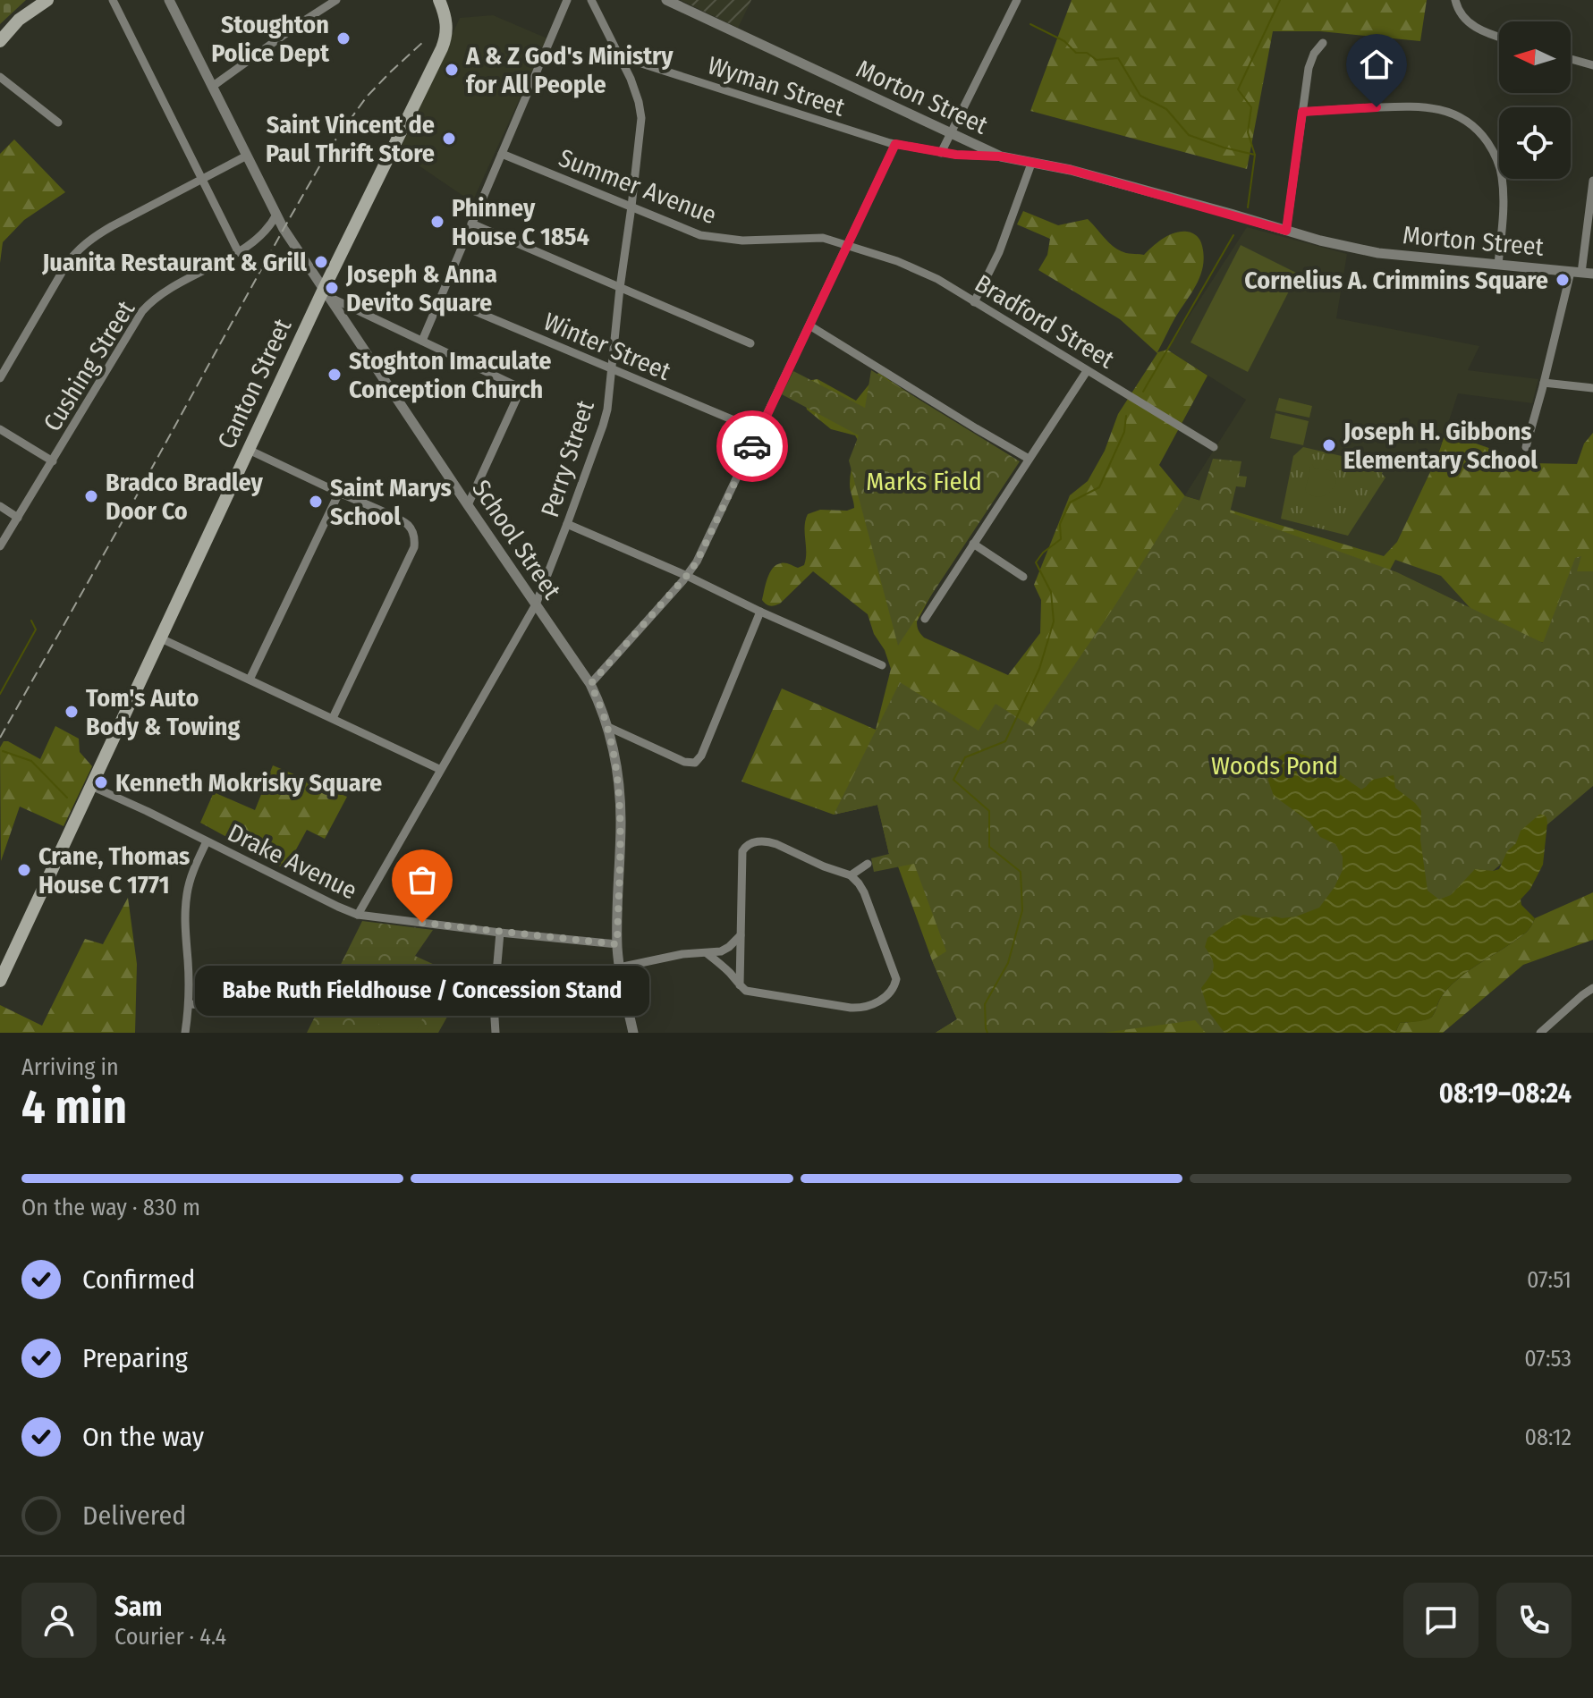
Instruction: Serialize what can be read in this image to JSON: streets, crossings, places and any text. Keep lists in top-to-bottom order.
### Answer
{
  "streets": {
    "main road": ["Canton Street"],
    "street": [
      "Wyman Street",
      "Morton Street",
      "Summer Avenue",
      "Bradford Street",
      "Winter Street",
      "Cushing Street",
      "Perry Street",
      "School Street",
      "Drake Avenue"
    ]
  },
  "crossings": [
    ["Wyman Street", "Morton Street"],
    ["Wyman Street", "Perry Street"],
    ["Summer Avenue", "Bradford Street"],
    ["Summer Avenue", "Perry Street"],
    ["Winter Street", "Perry Street"],
    ["Cushing Street", "School Street"],
    ["Canton Street", "School Street"],
    ["Canton Street", "Drake Avenue"],
    ["Perry Street", "School Street"],
    ["Perry Street", "Drake Avenue"],
    ["School Street", "Drake Avenue"]
  ],
  "parks": ["Marks Field", "Woods Pond"],
  "places": [
    "Stoughton Police Dept",
    "A & Z God's Ministry for All People",
    "Saint Vincent de Paul Thrift Store",
    "Phinney House C 1854",
    "Juanita Restaurant & Grill",
    "Cornelius A. Crimmins Square",
    "Joseph & Anna Devito Square",
    "Stoghton Imaculate Conception Church",
    "Joseph H. Gibbons Elementary School",
    "Bradco Bradley Door Co",
    "Saint Marys School",
    "Tom's Auto Body & Towing",
    "Kenneth Mokrisky Square",
    "Crane, Thomas House C 1771",
    "Babe Ruth Fieldhouse / Concession Stand"
  ],
  "north": "left",
  "page": {
    "bubble": "Babe Ruth Fieldhouse / Concession Stand",
    "heading": ["4 min", "Arriving in", "08:19–08:24"],
    "panel": ["Sam", "Courier · 4.4"],
    "bar": "On the way · 830 m",
    "list": [
      ["Confirmed", "07:51"],
      ["Preparing", "07:53"],
      ["On the way", "08:12"],
      "Delivered"
    ]
  }
}
